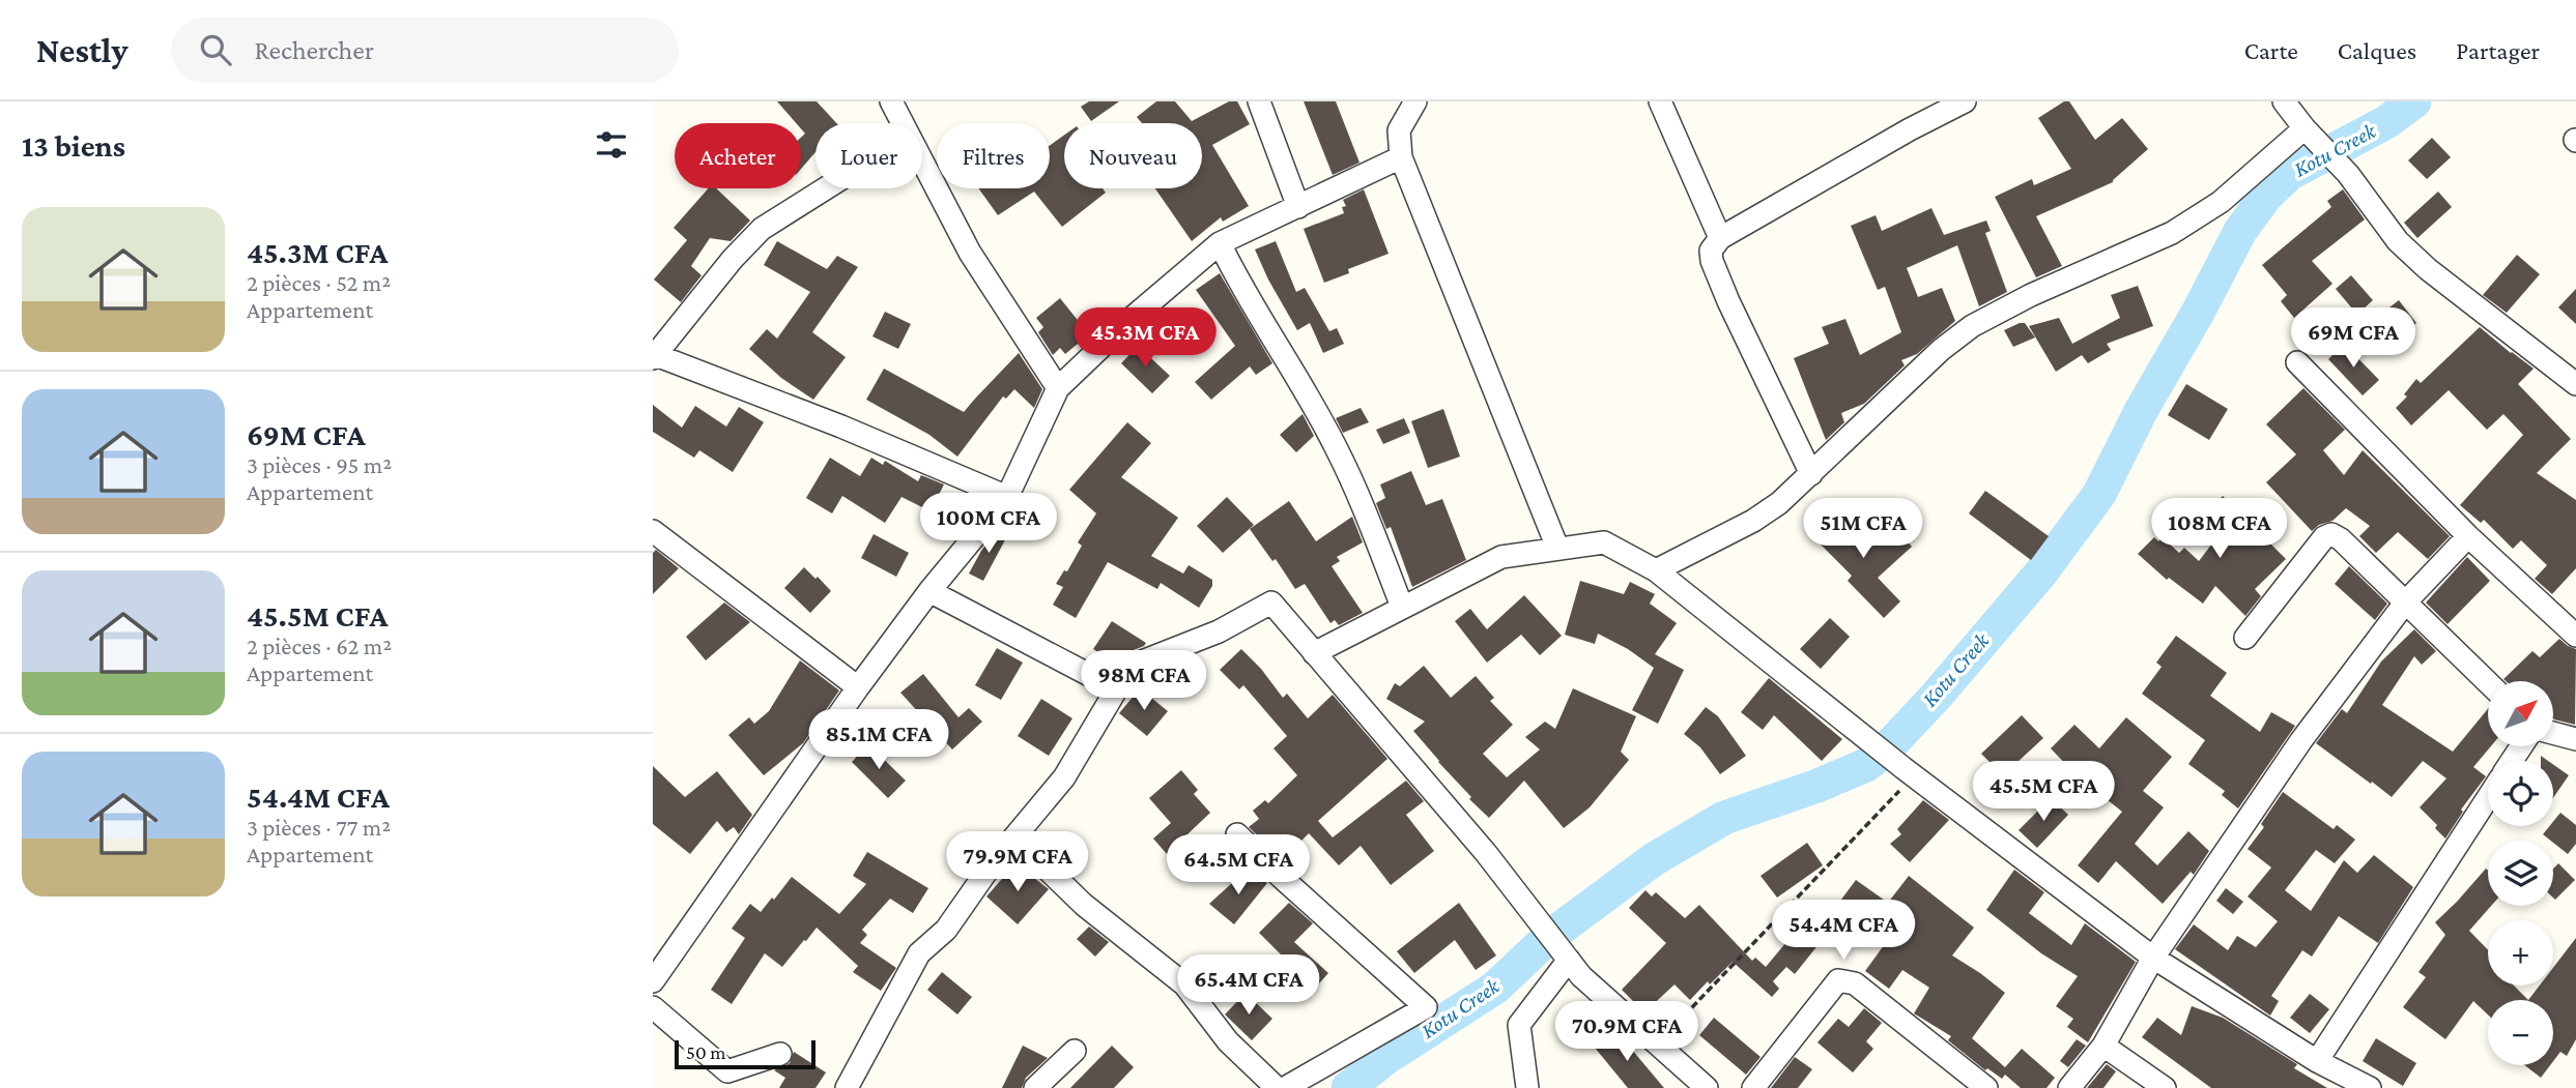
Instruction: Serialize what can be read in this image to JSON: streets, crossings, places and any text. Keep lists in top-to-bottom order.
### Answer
{
  "water": ["Kotu Creek"],
  "scale_bar": "50 m",
  "north": "top right",
  "page": {
    "header": "Nestly",
    "search": "Rechercher",
    "nav": ["Carte", "Calques", "Partager"],
    "heading": "13 biens",
    "chip": [
      "Acheter",
      "Louer",
      "Filtres",
      "Nouveau"
    ],
    "list": [
      {
        "name": "45.3M CFA",
        "note": "2 pièces · 52 m² · Appartement"
      },
      {
        "name": "69M CFA",
        "note": "3 pièces · 95 m² · Appartement"
      },
      {
        "name": "45.5M CFA",
        "note": "2 pièces · 62 m² · Appartement"
      },
      {
        "name": "54.4M CFA",
        "note": "3 pièces · 77 m² · Appartement"
      }
    ],
    "price": [
      "45.3M CFA",
      "69M CFA",
      "100M CFA",
      "51M CFA",
      "108M CFA",
      "98M CFA",
      "85.1M CFA",
      "45.5M CFA",
      "79.9M CFA",
      "64.5M CFA",
      "54.4M CFA",
      "65.4M CFA",
      "70.9M CFA"
    ],
    "map_buttons": ["+", "−"],
    "scale": "50 m"
  }
}
